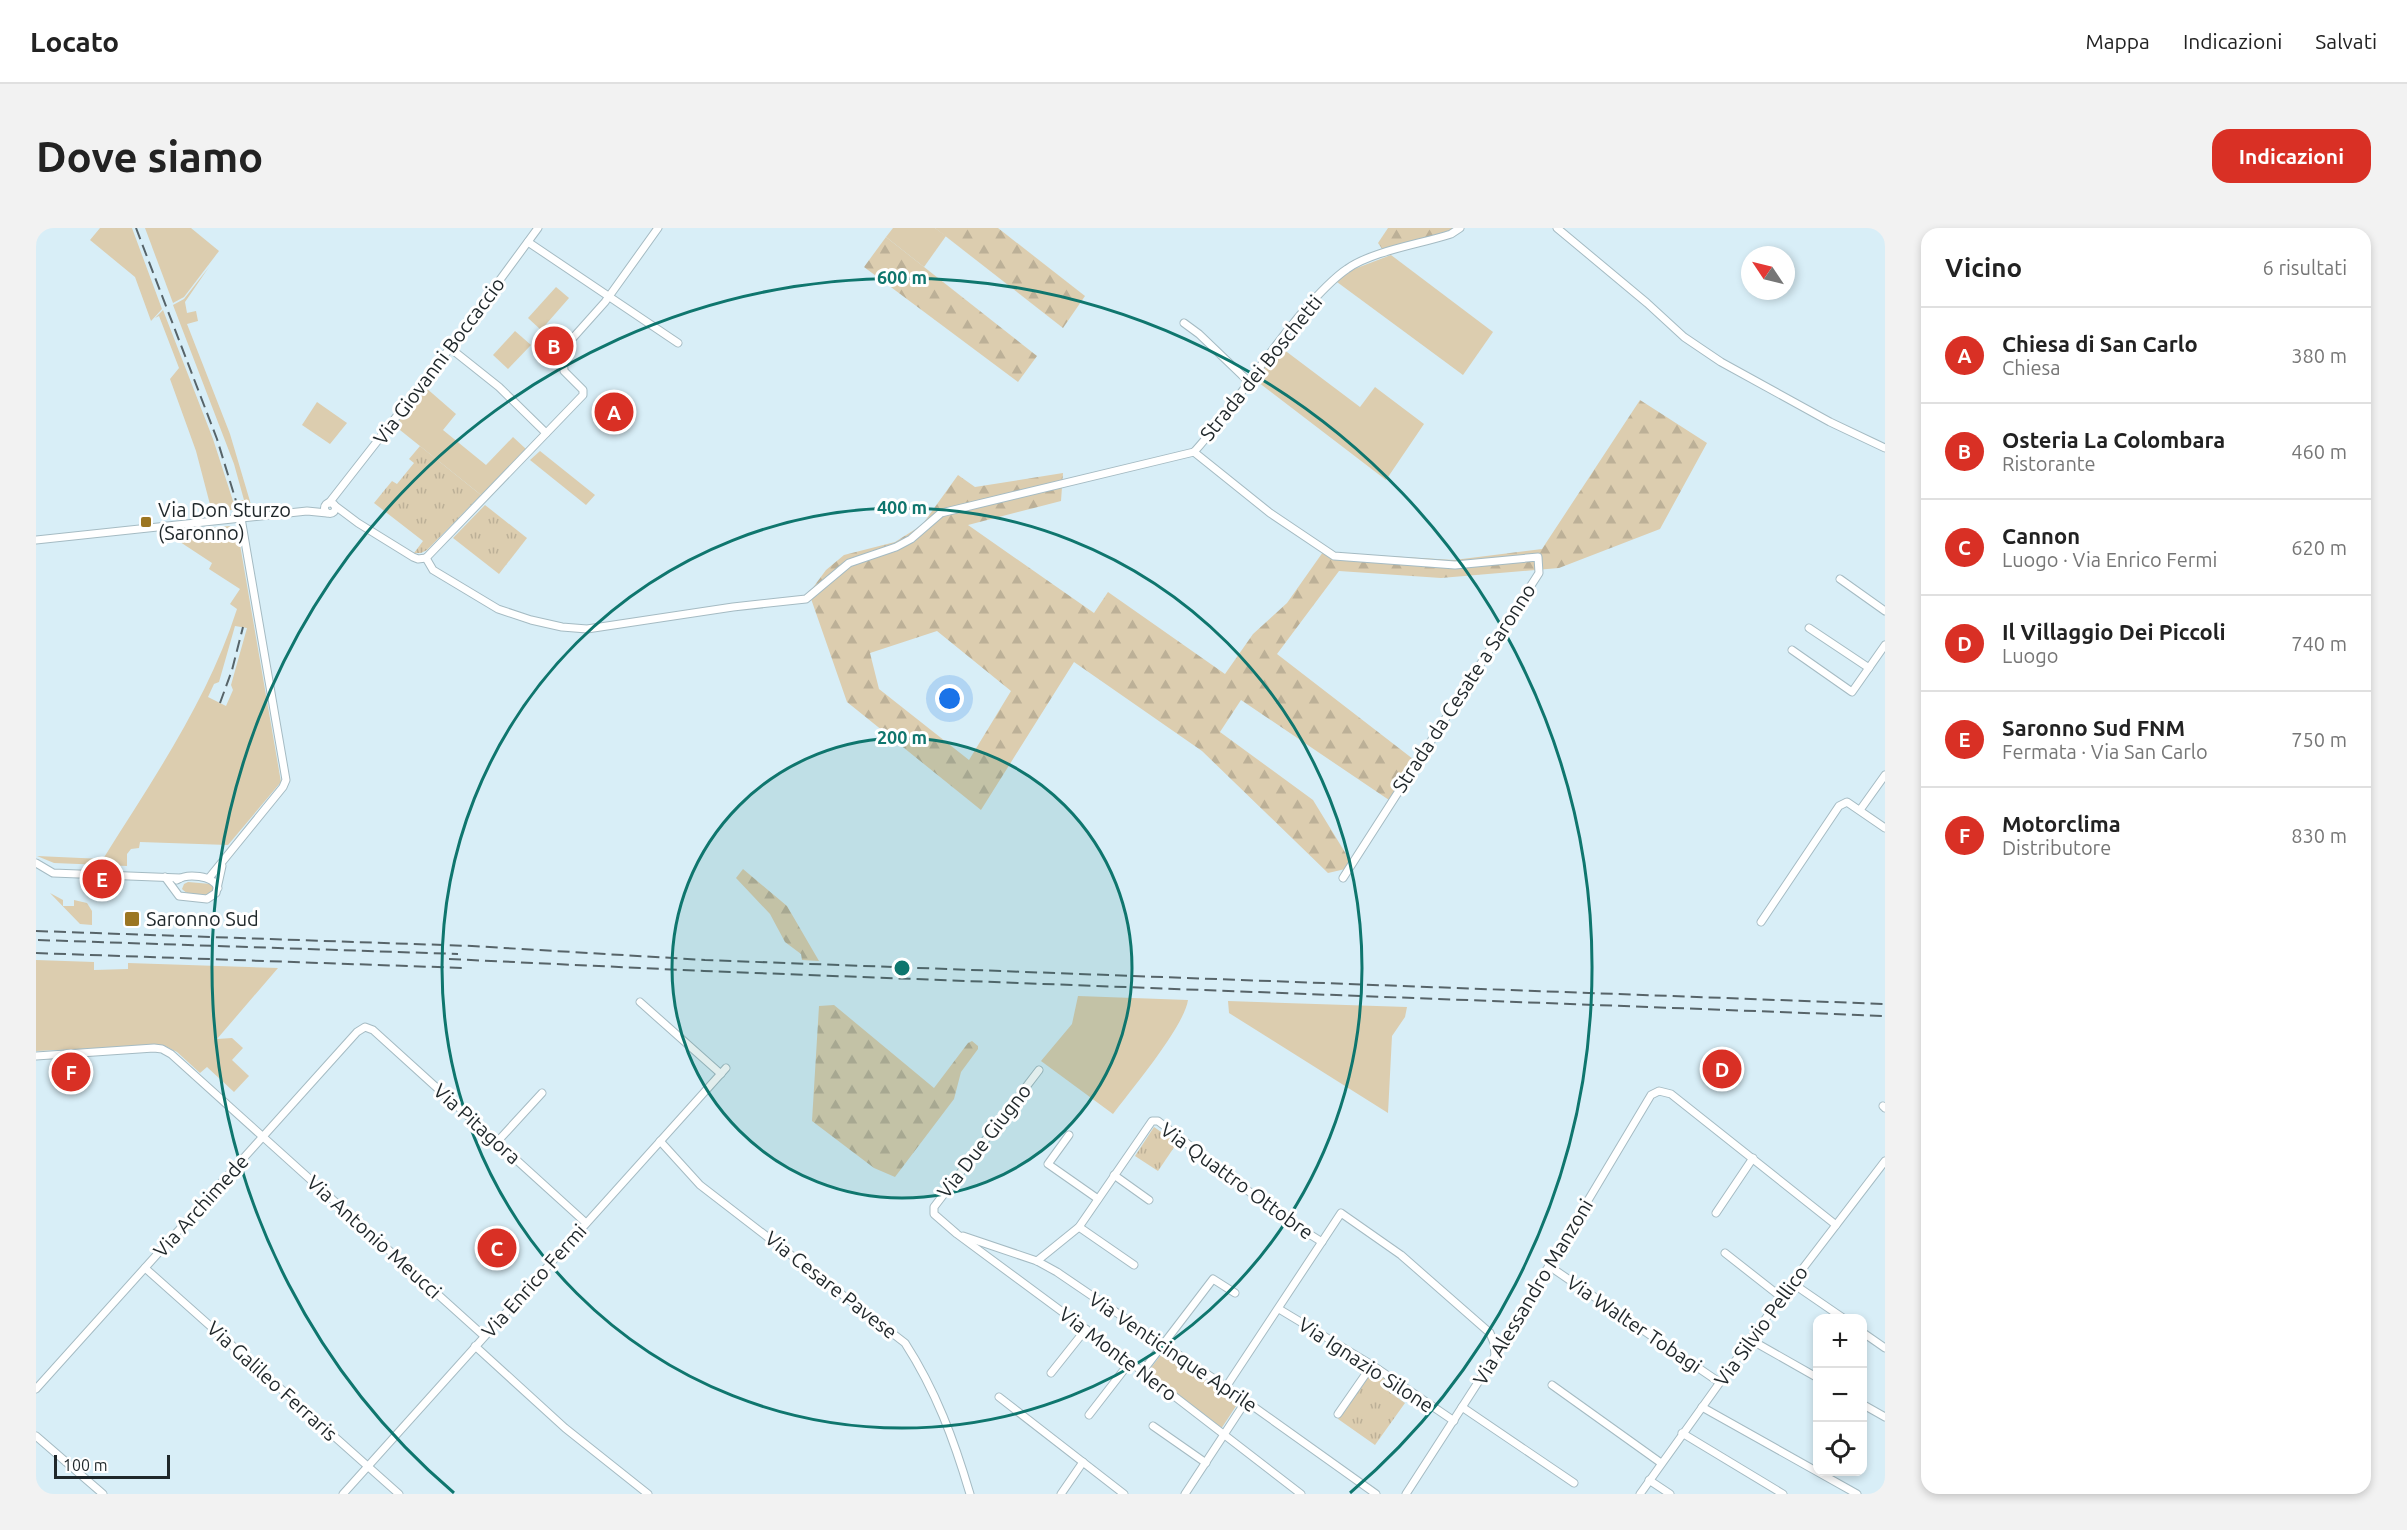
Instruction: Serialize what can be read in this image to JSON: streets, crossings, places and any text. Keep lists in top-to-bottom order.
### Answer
{
  "streets": {
    "street": [
      "Via Giovanni Boccaccio",
      "Strada dei Boschetti",
      "Strada da Cesate a Saronno",
      "Via Pitagora",
      "Via Due Giugno",
      "Via Quattro Ottobre",
      "Via Archimede",
      "Via Antonio Meucci",
      "Via Enrico Fermi",
      "Via Cesare Pavese",
      "Via Alessandro Manzoni",
      "Via Walter Tobagi",
      "Via Silvio Pellico",
      "Via Venticinque Aprile",
      "Via Monte Nero",
      "Via Ignazio Silone",
      "Via Galileo Ferraris"
    ]
  },
  "crossings": [
    ["Strada dei Boschetti", "Strada da Cesate a Saronno"],
    ["Via Pitagora", "Via Archimede"],
    ["Via Pitagora", "Via Enrico Fermi"],
    ["Via Due Giugno", "Via Monte Nero"],
    ["Via Archimede", "Via Antonio Meucci"],
    ["Via Archimede", "Via Galileo Ferraris"],
    ["Via Antonio Meucci", "Via Enrico Fermi"],
    ["Via Enrico Fermi", "Via Cesare Pavese"],
    ["Via Enrico Fermi", "Via Galileo Ferraris"],
    ["Via Alessandro Manzoni", "Via Walter Tobagi"],
    ["Via Alessandro Manzoni", "Via Ignazio Silone"],
    ["Via Walter Tobagi", "Via Silvio Pellico"],
    ["Via Venticinque Aprile", "Via Monte Nero"]
  ],
  "places": {
    "transit": ["Via Don Sturzo (Saronno)", "Saronno Sud"]
  },
  "scale_bar": "100 m",
  "north": "top left",
  "page": {
    "header": "Locato",
    "nav": ["Mappa", "Indicazioni", "Salvati"],
    "buttons": "Indicazioni",
    "title": "Dove siamo",
    "heading": ["Vicino", "6 risultati"],
    "list": [
      {
        "mark": "A",
        "name": "Chiesa di San Carlo",
        "note": "Chiesa",
        "value": "380 m"
      },
      {
        "mark": "B",
        "name": "Osteria La Colombara",
        "note": "Ristorante",
        "value": "460 m"
      },
      {
        "mark": "C",
        "name": "Cannon",
        "note": "Luogo · Via Enrico Fermi",
        "value": "620 m"
      },
      {
        "mark": "D",
        "name": "Il Villaggio Dei Piccoli",
        "note": "Luogo",
        "value": "740 m"
      },
      {
        "mark": "E",
        "name": "Saronno Sud FNM",
        "note": "Fermata · Via San Carlo",
        "value": "750 m"
      },
      {
        "mark": "F",
        "name": "Motorclima",
        "note": "Distributore",
        "value": "830 m"
      }
    ],
    "pins": [
      "B",
      "A",
      "E",
      "D",
      "F",
      "C"
    ],
    "map_buttons": ["+", "−"],
    "scale": "100 m"
  },
  "rings": ["600 m", "400 m", "200 m"]
}
